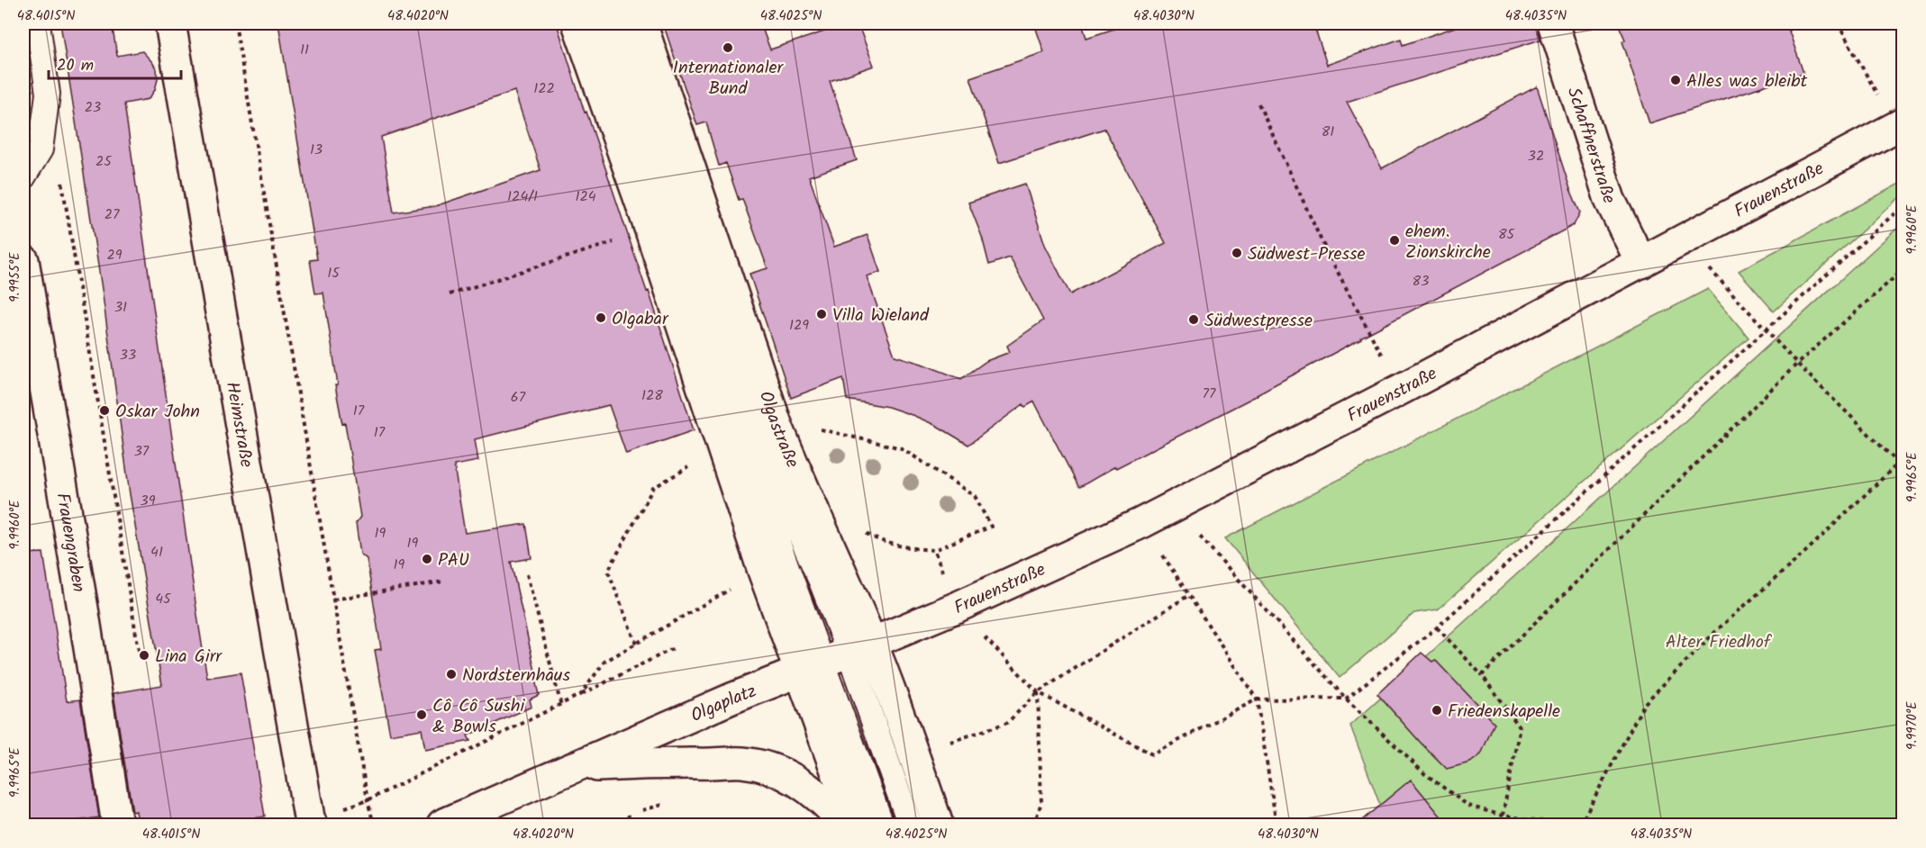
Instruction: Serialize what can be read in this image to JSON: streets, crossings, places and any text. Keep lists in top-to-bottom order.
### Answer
{
  "streets": {
    "street": [
      "Schaffnerstraße",
      "Frauenstraße",
      "Heimstraße",
      "Olgastraße",
      "Frauengraben",
      "Olgaplatz"
    ]
  },
  "crossings": [
    ["Schaffnerstraße", "Frauenstraße"],
    ["Frauenstraße", "Olgastraße"],
    ["Frauenstraße", "Olgaplatz"],
    ["Olgastraße", "Olgaplatz"]
  ],
  "parks": ["Alter Friedhof"],
  "places": [
    "Internationaler Bund",
    "Alles was bleibt",
    "ehem. Zionskirche",
    "Südwest-Presse",
    "Villa Wieland",
    "Olgabar",
    "Südwestpresse",
    "Oskar John",
    "PAU",
    "Lina Girr",
    "Nordsternhaus",
    "Friedenskapelle",
    "Cô Cô Sushi & Bowls"
  ],
  "house_numbers": [
    "11",
    "122",
    "23",
    "81",
    "13",
    "32",
    "25",
    "124/1",
    "124",
    "27",
    "85",
    "29",
    "15",
    "83",
    "31",
    "129",
    "33",
    "77",
    "128",
    "67",
    "17",
    "17",
    "37",
    "39",
    "19",
    "19",
    "41",
    "19",
    "45"
  ],
  "scale_bar": "20 m",
  "coordinates": [
    "48.4015°N",
    "48.4020°N",
    "48.4025°N",
    "48.4030°N",
    "48.4035°N",
    "9.9960°E",
    "9.9955°E",
    "9.9965°E",
    "9.9970°E"
  ]
}
